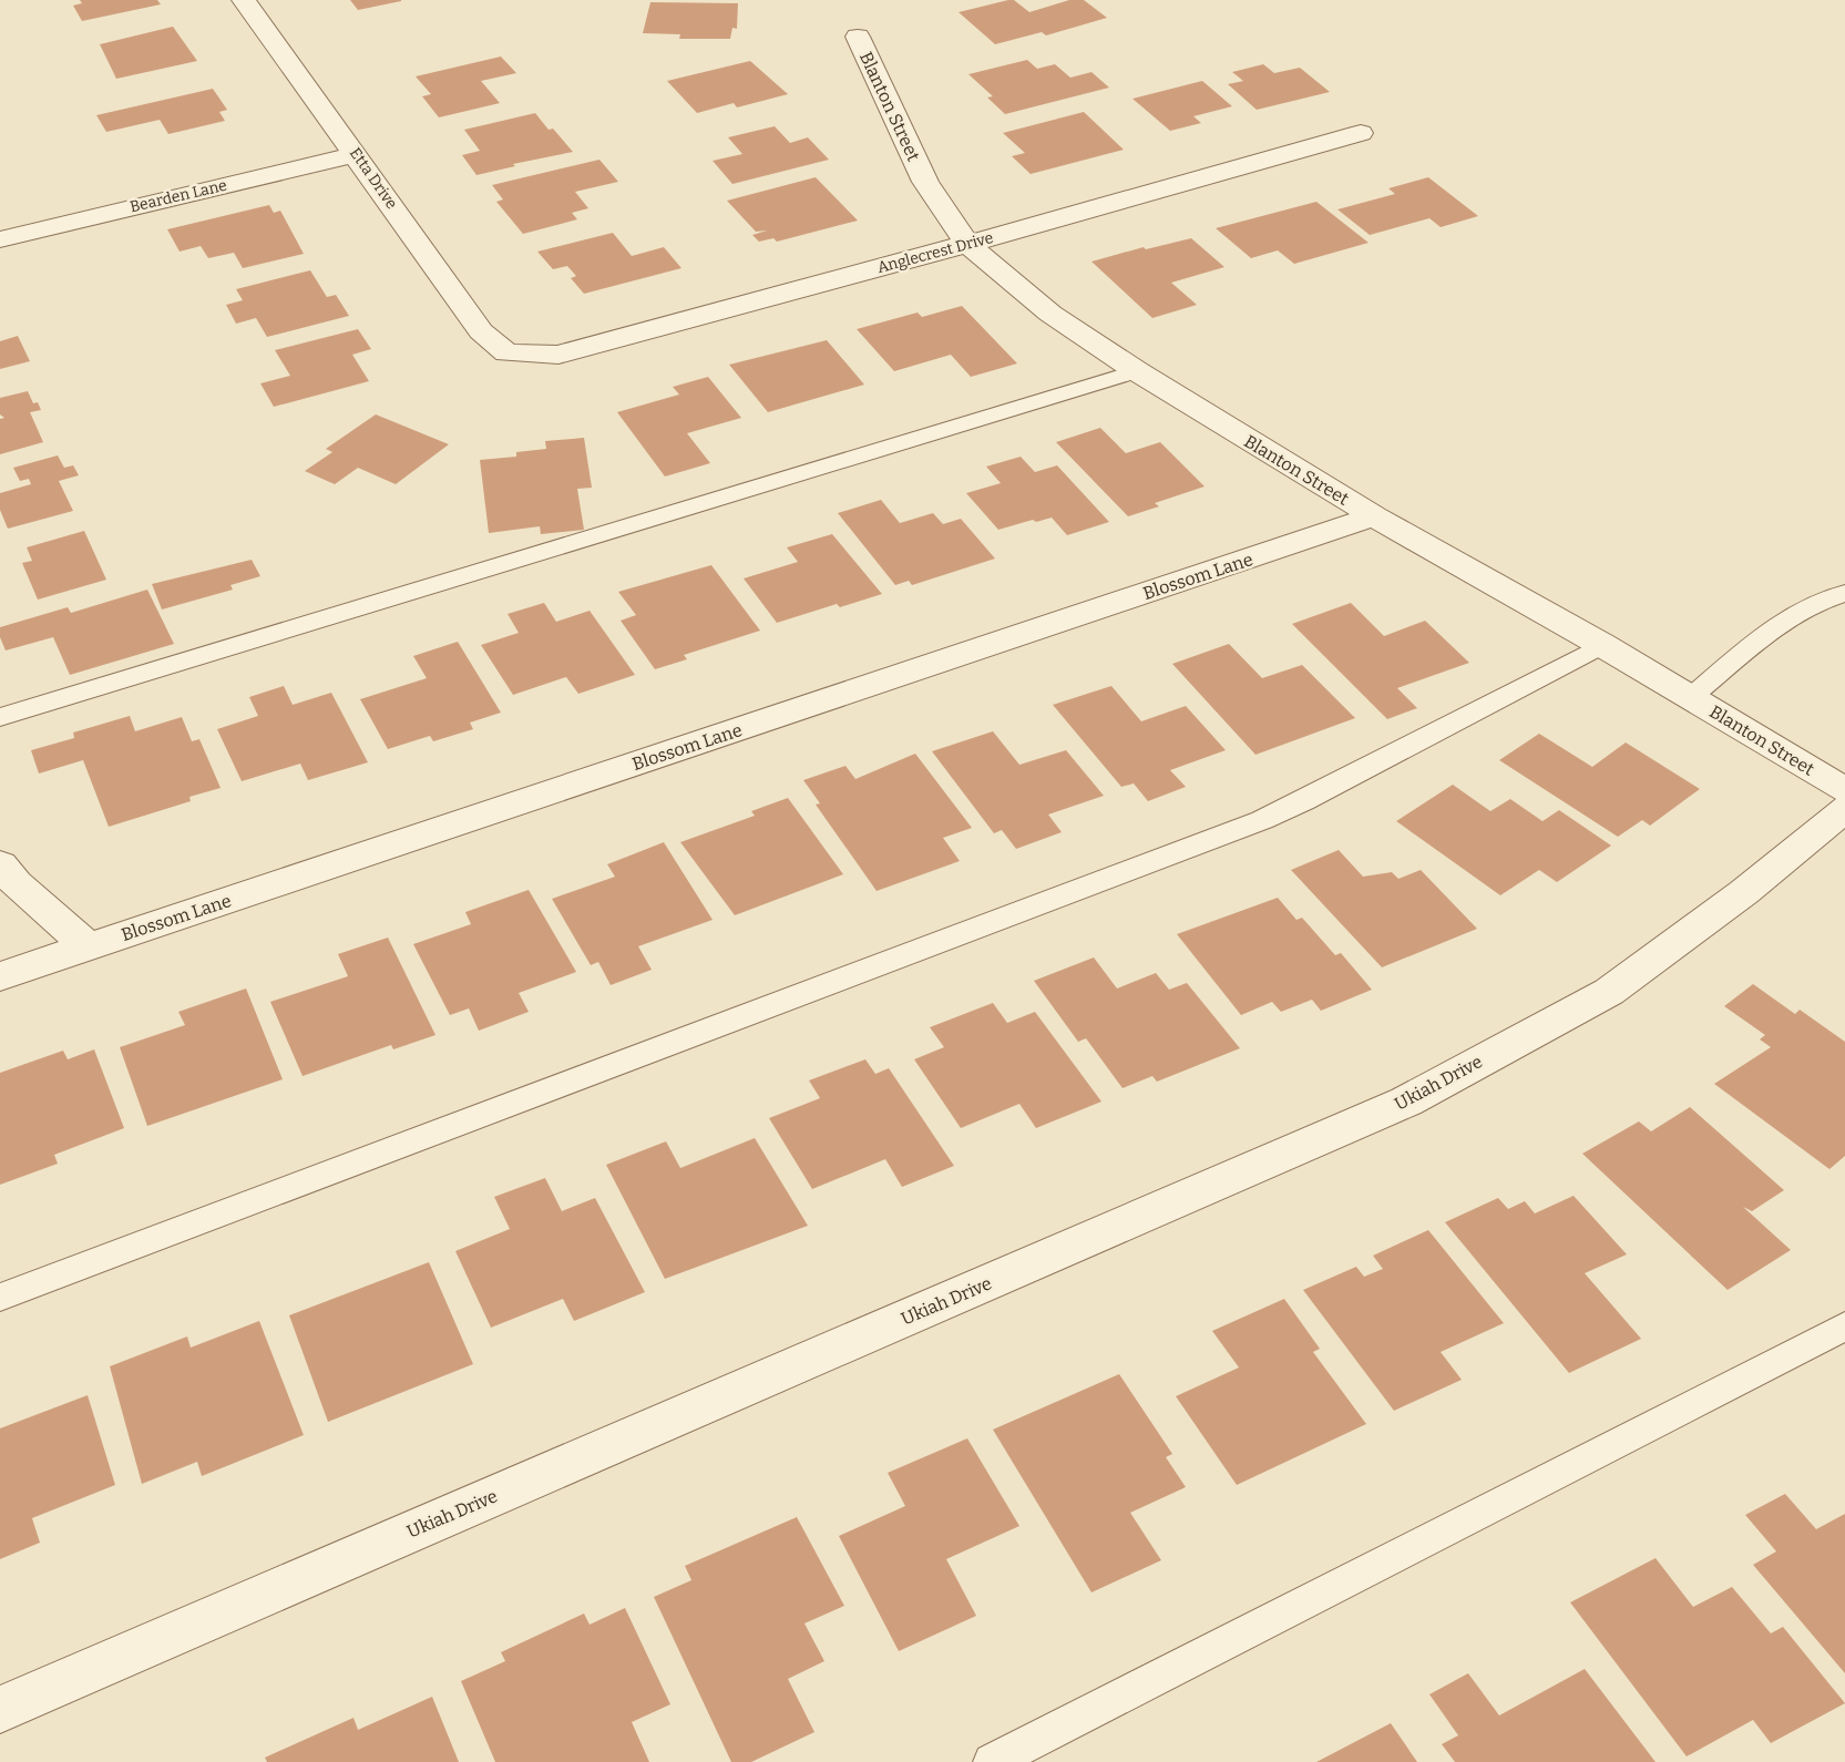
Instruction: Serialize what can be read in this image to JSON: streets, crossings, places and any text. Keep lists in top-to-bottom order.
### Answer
{
  "streets": {
    "street": [
      "Blanton Street",
      "Etta Drive",
      "Bearden Lane",
      "Anglecrest Drive",
      "Blossom Lane",
      "Ukiah Drive"
    ]
  },
  "crossings": [
    ["Blanton Street", "Anglecrest Drive"],
    ["Blanton Street", "Blossom Lane"],
    ["Etta Drive", "Bearden Lane"],
    ["Etta Drive", "Anglecrest Drive"]
  ]
}
